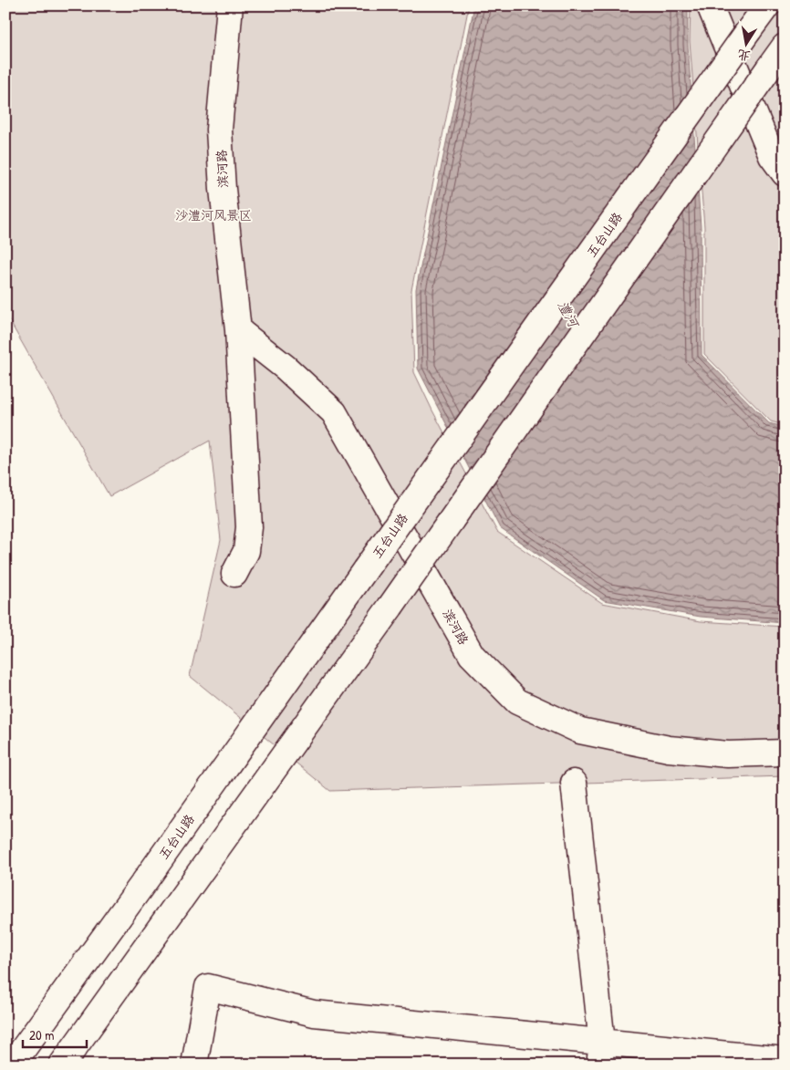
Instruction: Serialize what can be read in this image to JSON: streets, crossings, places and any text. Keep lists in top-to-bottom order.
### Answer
{
  "streets": {
    "street": ["滨河路", "五台山路"]
  },
  "water": ["澧河"],
  "parks": ["沙澧河风景区"],
  "scale_bar": "20 m",
  "north": "bottom"
}
